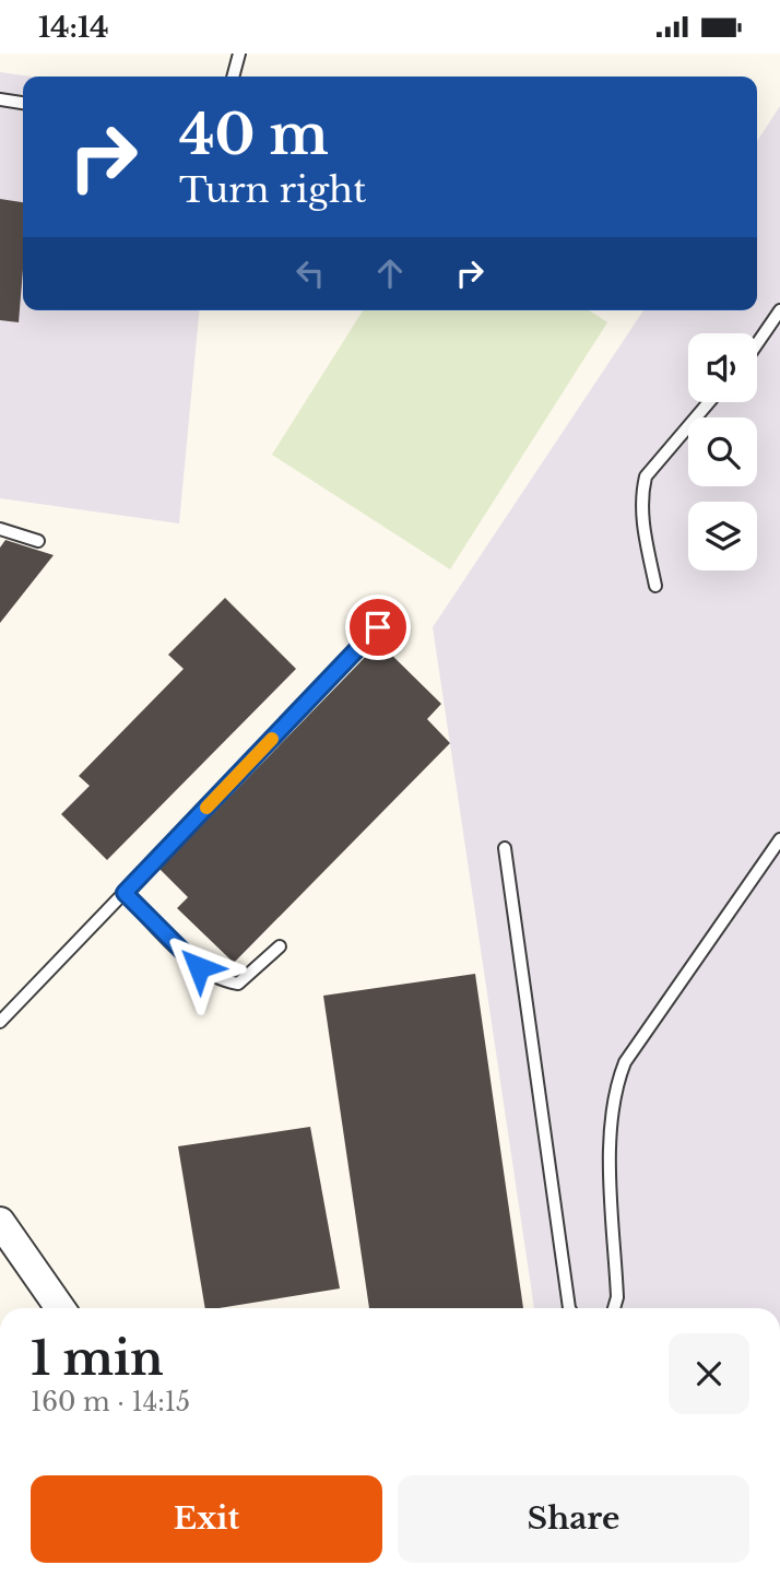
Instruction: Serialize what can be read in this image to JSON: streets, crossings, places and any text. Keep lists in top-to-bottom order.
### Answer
{
  "page": {
    "status": "14:14",
    "turn": ["40 m", "Turn right"],
    "heading": ["1 min", "160 m · 14:15"],
    "buttons": ["Exit", "Share"]
  }
}
